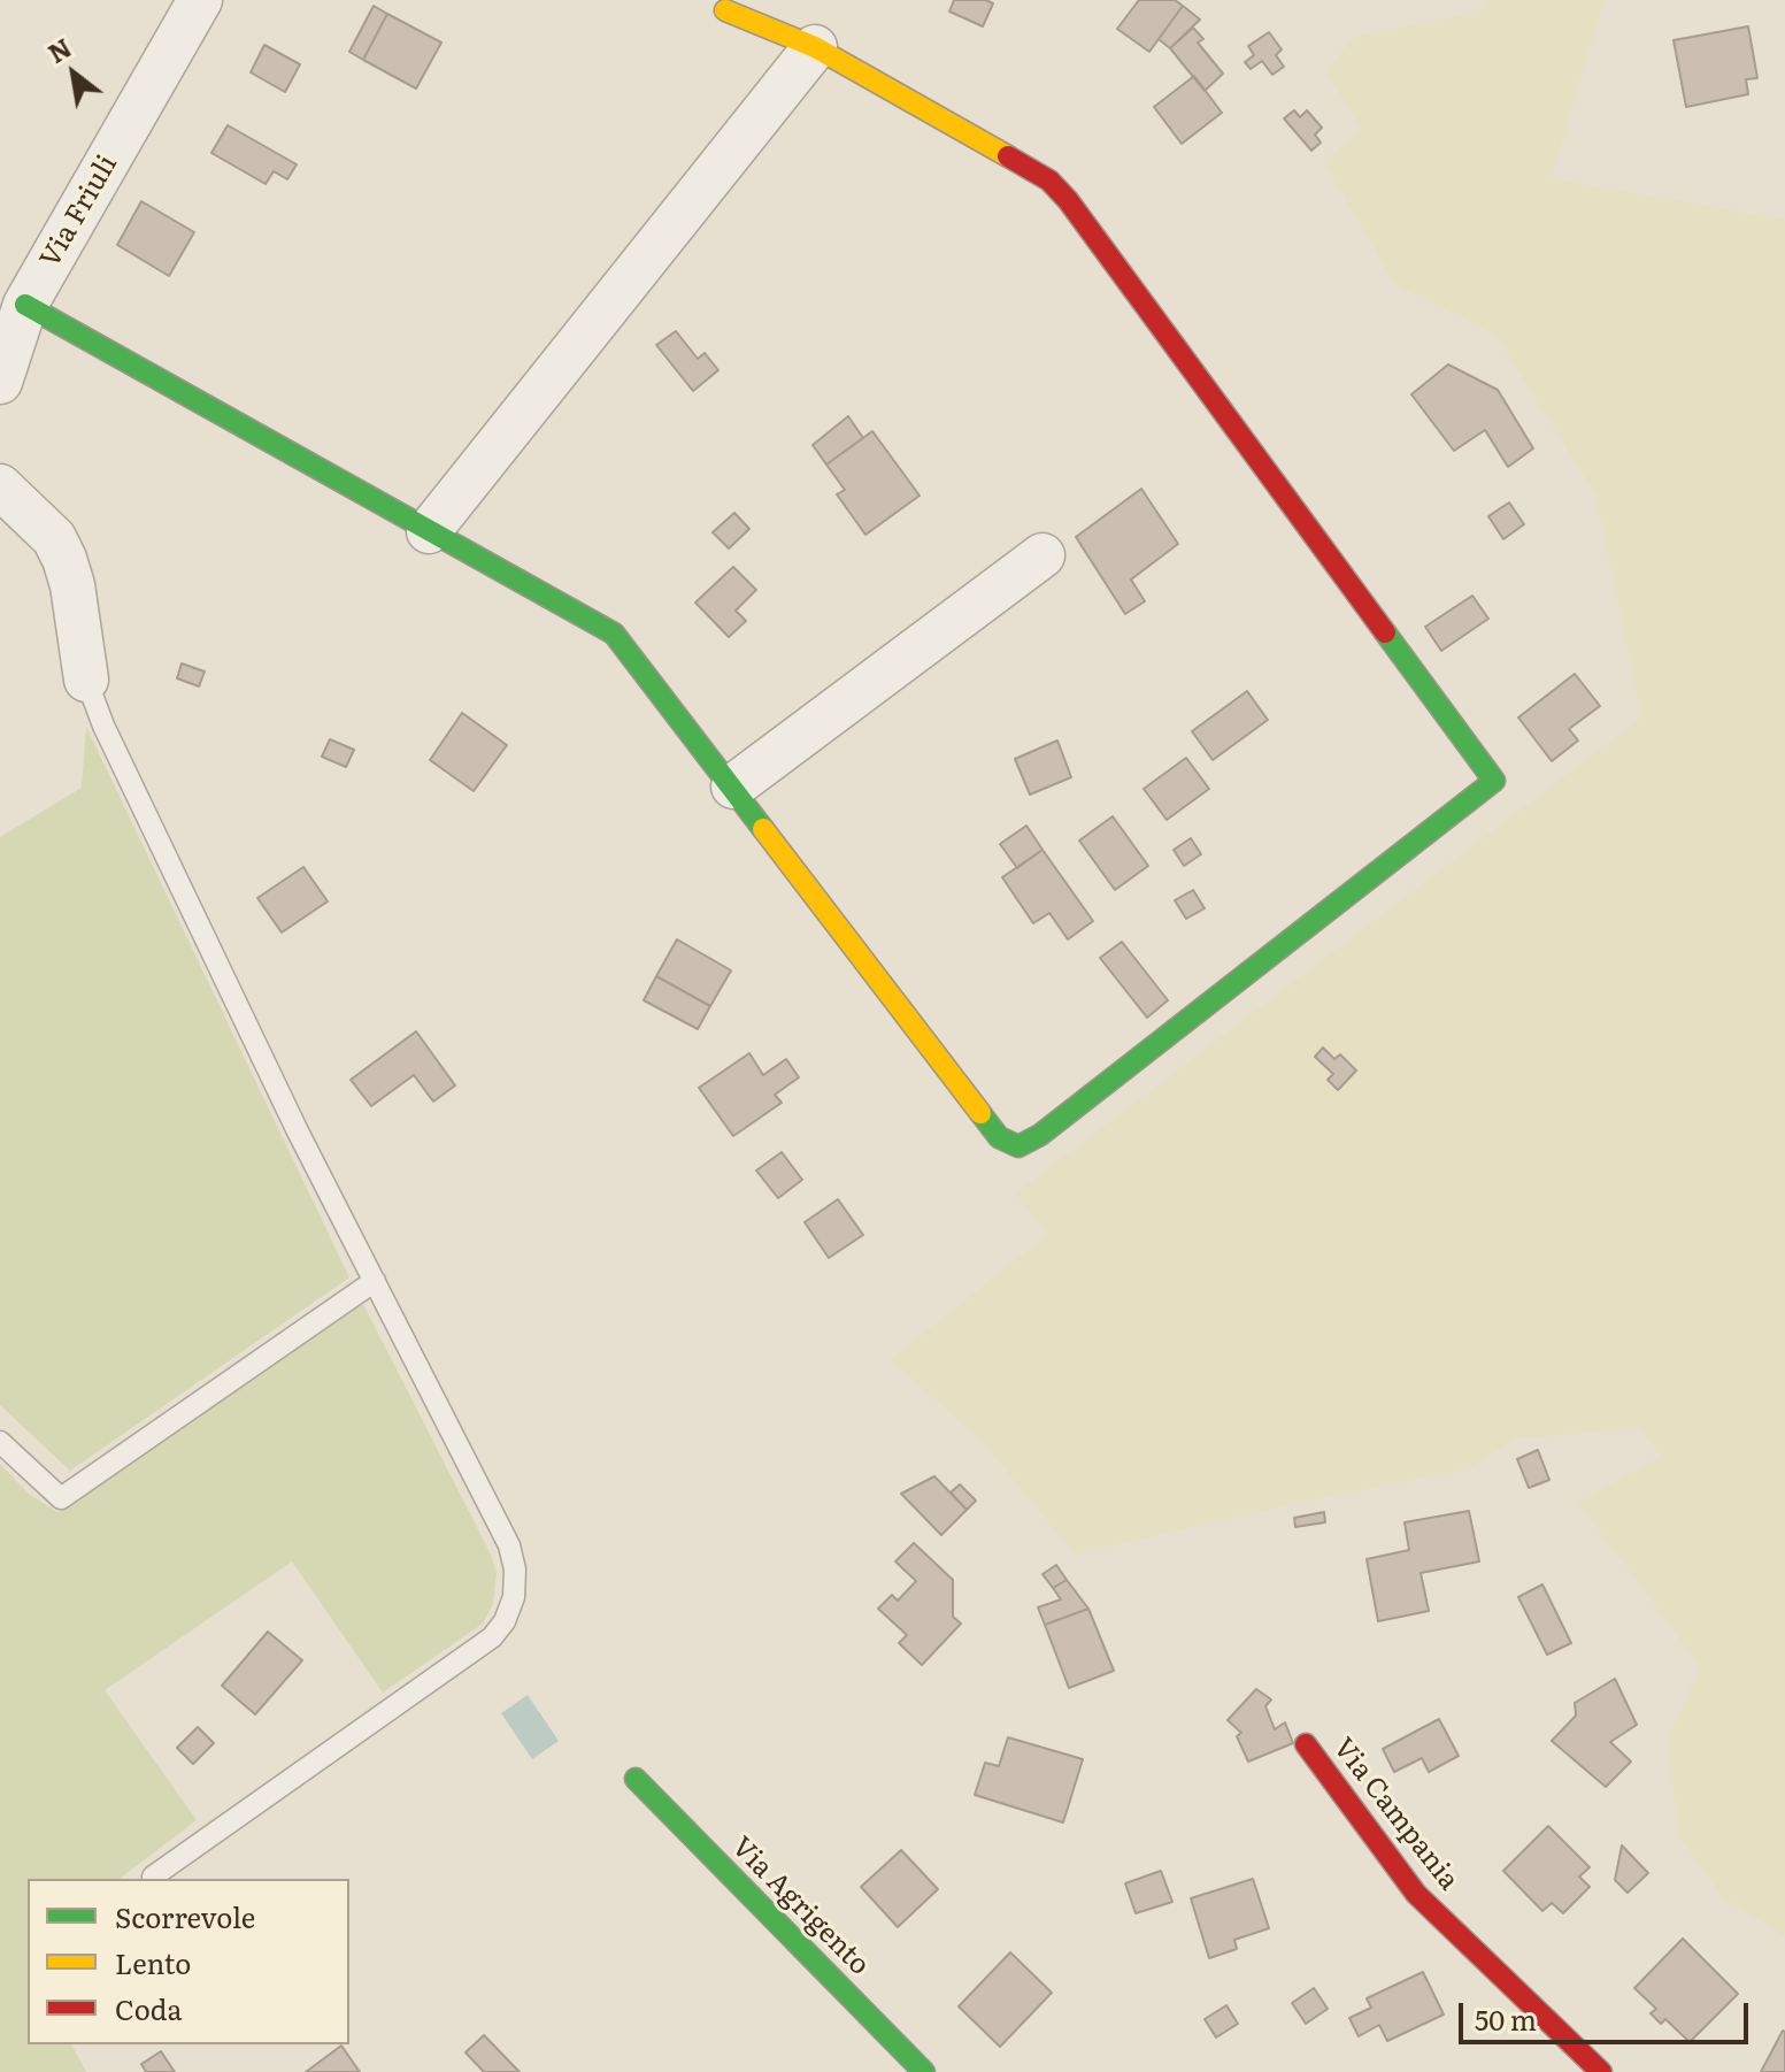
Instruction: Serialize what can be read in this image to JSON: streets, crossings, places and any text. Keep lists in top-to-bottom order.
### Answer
{
  "streets": {
    "street": ["Via Friuli", "Via Campania", "Via Agrigento"]
  },
  "legend": ["Scorrevole", "Lento", "Coda"],
  "scale_bar": "50 m",
  "north": "top left"
}
